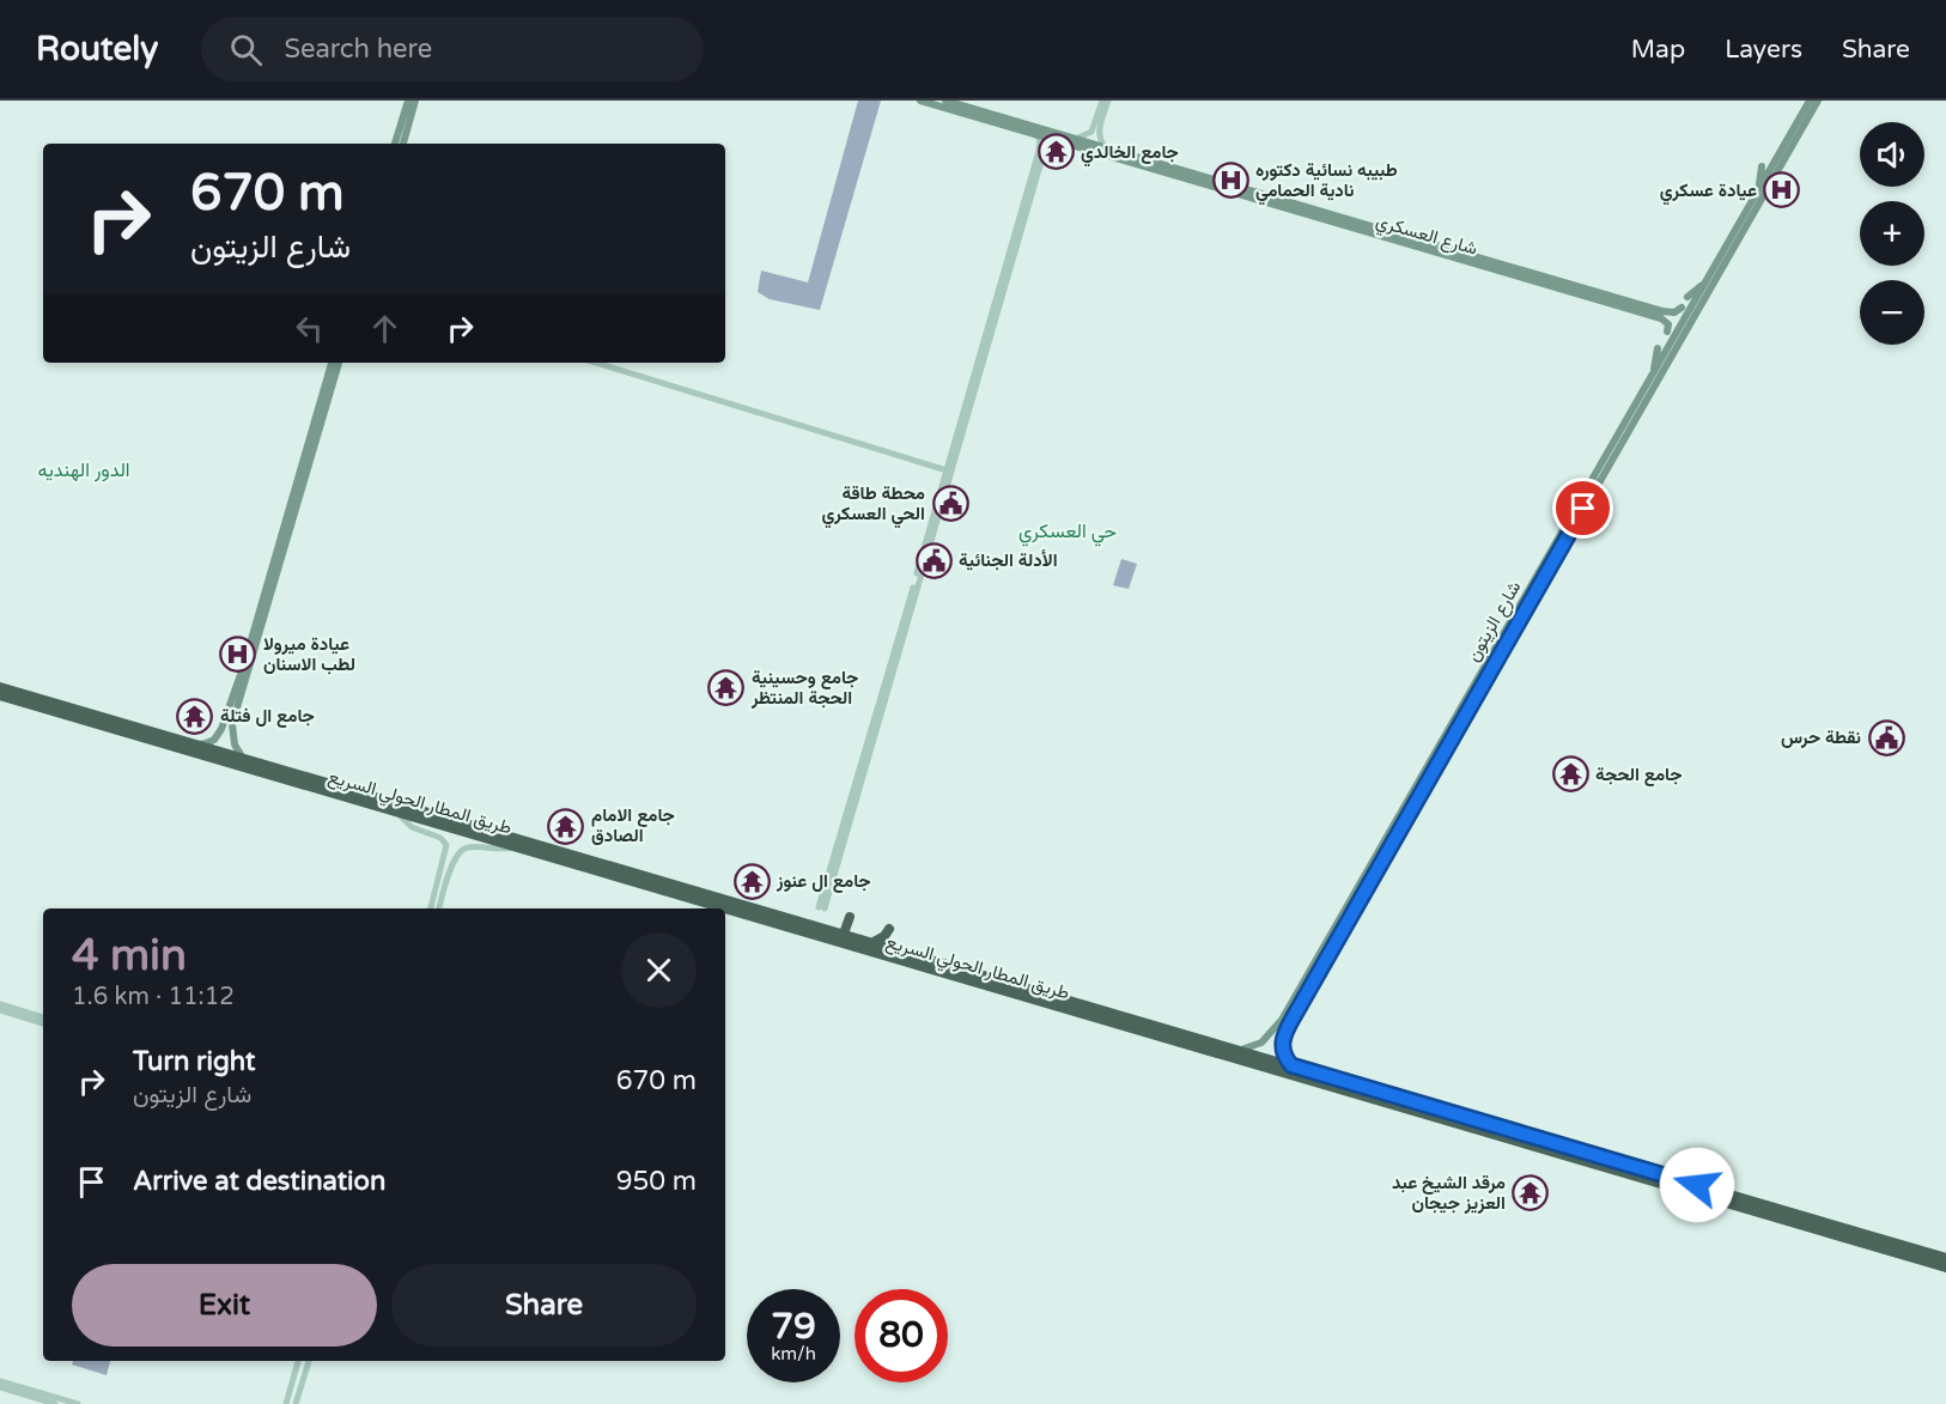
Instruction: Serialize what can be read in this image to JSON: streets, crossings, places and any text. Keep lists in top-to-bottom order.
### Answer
{
  "streets": {
    "highway": ["طريق المطار الحولي السريع"],
    "main road": ["شارع العسكري", "شارع الزيتون"]
  },
  "crossings": [
    ["شارع الزيتون", "طريق المطار الحولي السريع"]
  ],
  "districts": ["الدور الهنديه", "حي العسكري"],
  "places": {
    "temple": [
      "جامع الخالدي",
      "جامع وحسينية الحجة المنتظر",
      "جامع ال فتلة",
      "جامع الحجة",
      "جامع الامام الصادق",
      "جامع ال عنوز",
      "مرقد الشيخ عبد العزيز جيجان"
    ],
    "hospital": ["طبيبه نسائية دكتوره نادية الحمامي", "عيادة عسكري", "عيادة ميرولا لطب الاسنان"],
    "public building": ["محطة طاقة الحي العسكري", "الأدلة الجنائية", "نقطة حرس"]
  },
  "page": {
    "header": "Routely",
    "search": "Search here",
    "nav": ["Map", "Layers", "Share"],
    "map_buttons": ["+", "−"],
    "turn": ["670 m", "شارع الزيتون"],
    "heading": ["4 min", "1.6 km · 11:12"],
    "list": [
      {
        "name": "Turn right",
        "note": "شارع الزيتون",
        "value": "670 m"
      },
      {
        "name": "Arrive at destination",
        "value": "950 m"
      }
    ],
    "buttons": ["Exit", "Share"],
    "speed": "79 km/h",
    "limit": "80"
  }
}
